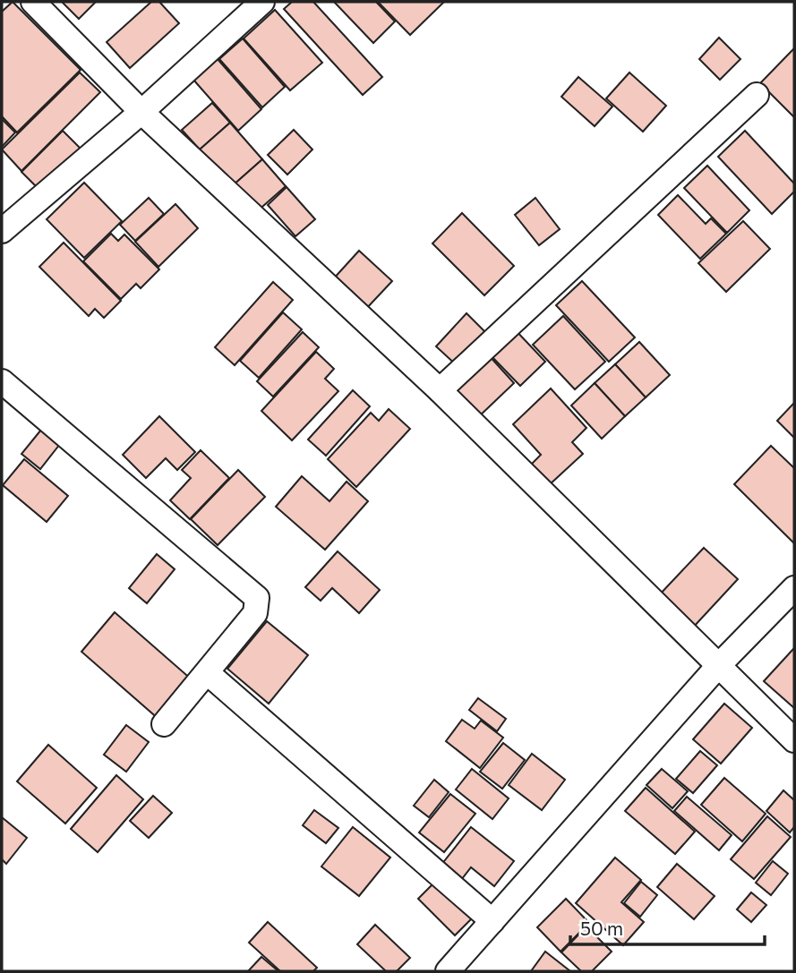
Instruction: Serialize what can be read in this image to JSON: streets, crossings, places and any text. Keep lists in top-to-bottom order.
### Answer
{
  "scale_bar": "50 m"
}
